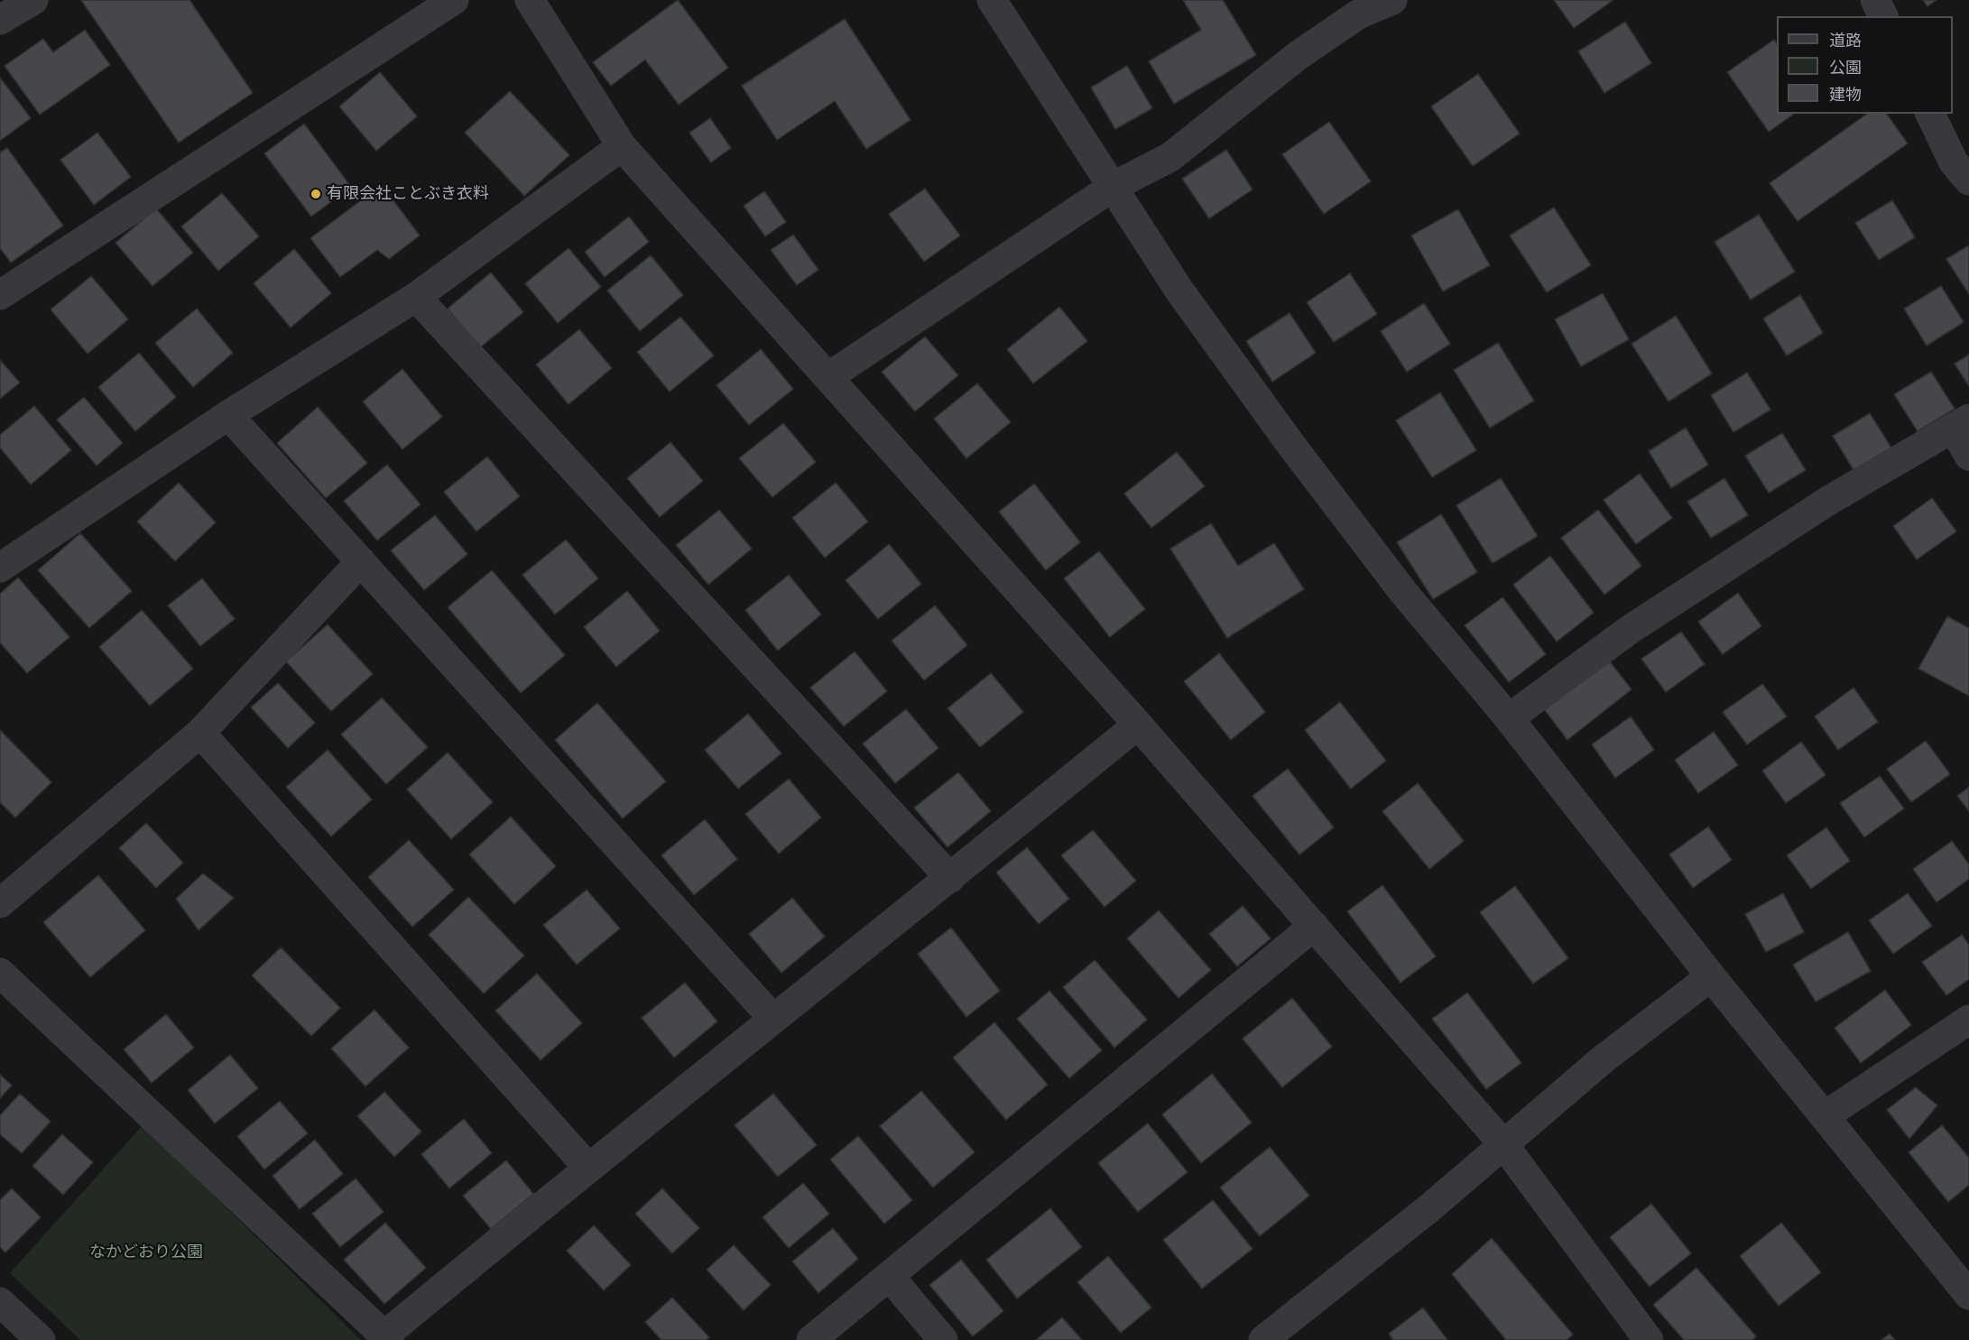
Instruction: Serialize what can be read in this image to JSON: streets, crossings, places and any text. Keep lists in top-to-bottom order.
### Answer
{
  "parks": ["なかどおり公園"],
  "places": ["有限会社ことぶき衣料"],
  "legend": ["道路", "公園", "建物"]
}
